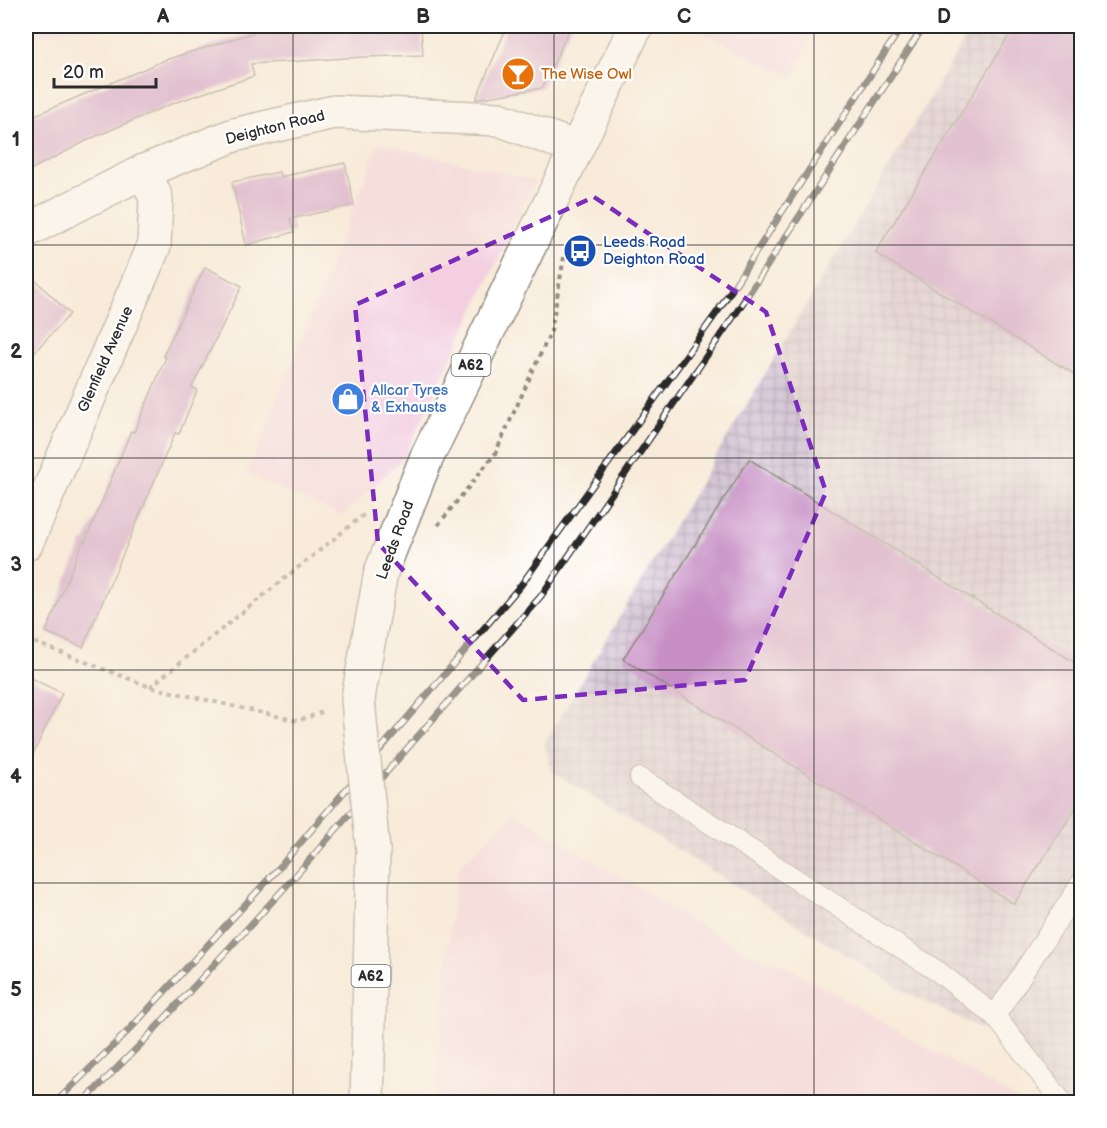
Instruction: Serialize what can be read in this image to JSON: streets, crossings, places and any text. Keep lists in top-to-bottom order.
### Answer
{
  "streets": {
    "main road": [
      "Deighton Road",
      "Glenfield Avenue",
      "A62",
      "Leeds Road"
    ]
  },
  "crossings": [
    ["Deighton Road", "Glenfield Avenue"],
    ["Deighton Road", "Leeds Road"]
  ],
  "places": {
    "bar": ["The Wise Owl"],
    "bus stop": ["Leeds Road Deighton Road"],
    "shop": ["Allcar Tyres & Exhausts"]
  },
  "scale_bar": "20 m",
  "grid": {
    "columns": [
      "A",
      "B",
      "C",
      "D"
    ],
    "rows": [
      "1",
      "2",
      "3",
      "4",
      "5"
    ]
  }
}
